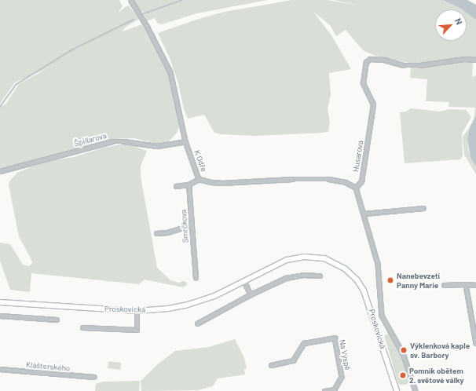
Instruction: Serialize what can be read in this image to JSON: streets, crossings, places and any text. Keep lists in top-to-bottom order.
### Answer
{
  "streets": {
    "street": [
      "Špillarova",
      "Husarova",
      "K Odře",
      "Smrčkova",
      "Proskovická",
      "Na Výspě",
      "Klášterského"
    ]
  },
  "crossings": [
    ["Špillarova", "K Odře"],
    ["Husarova", "K Odře"]
  ],
  "places": ["Nanebevzetí Panny Marie", "Výklenková kaple sv. Barbory", "Pomník obětem 2. světové války"],
  "north": "top right"
}
